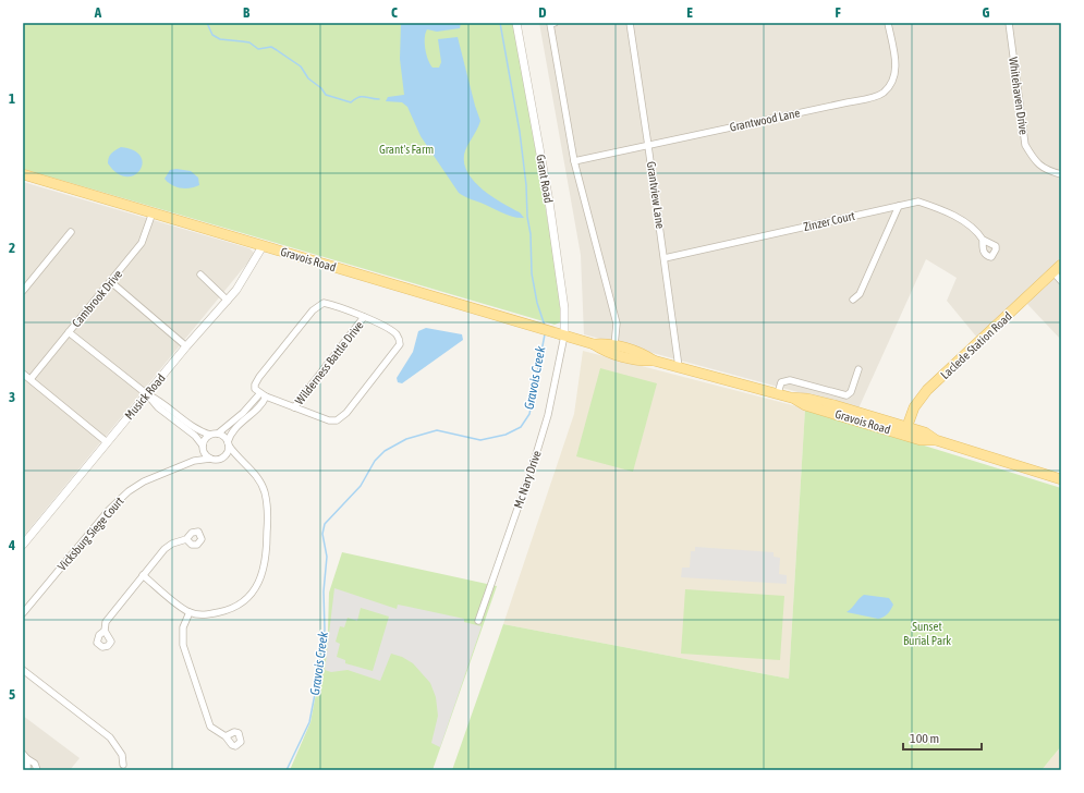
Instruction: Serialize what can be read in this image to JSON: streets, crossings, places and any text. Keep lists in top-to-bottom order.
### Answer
{
  "streets": {
    "main road": ["Gravois Road", "Laclede Station Road"],
    "street": [
      "Whitehaven Drive",
      "Grantwood Lane",
      "Grant Road",
      "Grantview Lane",
      "Zinzer Court",
      "Cambrook Drive",
      "Wilderness Battle Drive",
      "Musick Road",
      "Mc Nary Drive",
      "Vicksburg Siege Court"
    ]
  },
  "crossings": [
    ["Grantwood Lane", "Grantview Lane"],
    ["Grant Road", "Gravois Road"],
    ["Grant Road", "Mc Nary Drive"],
    ["Grantview Lane", "Zinzer Court"],
    ["Grantview Lane", "Gravois Road"],
    ["Gravois Road", "Cambrook Drive"],
    ["Gravois Road", "Laclede Station Road"],
    ["Gravois Road", "Musick Road"],
    ["Gravois Road", "Mc Nary Drive"]
  ],
  "water": ["Gravois Creek"],
  "parks": ["Grant's Farm", "Sunset Burial Park"],
  "scale_bar": "100 m",
  "grid": {
    "columns": [
      "A",
      "B",
      "C",
      "D",
      "E",
      "F",
      "G"
    ],
    "rows": [
      "1",
      "2",
      "3",
      "4",
      "5"
    ]
  }
}
